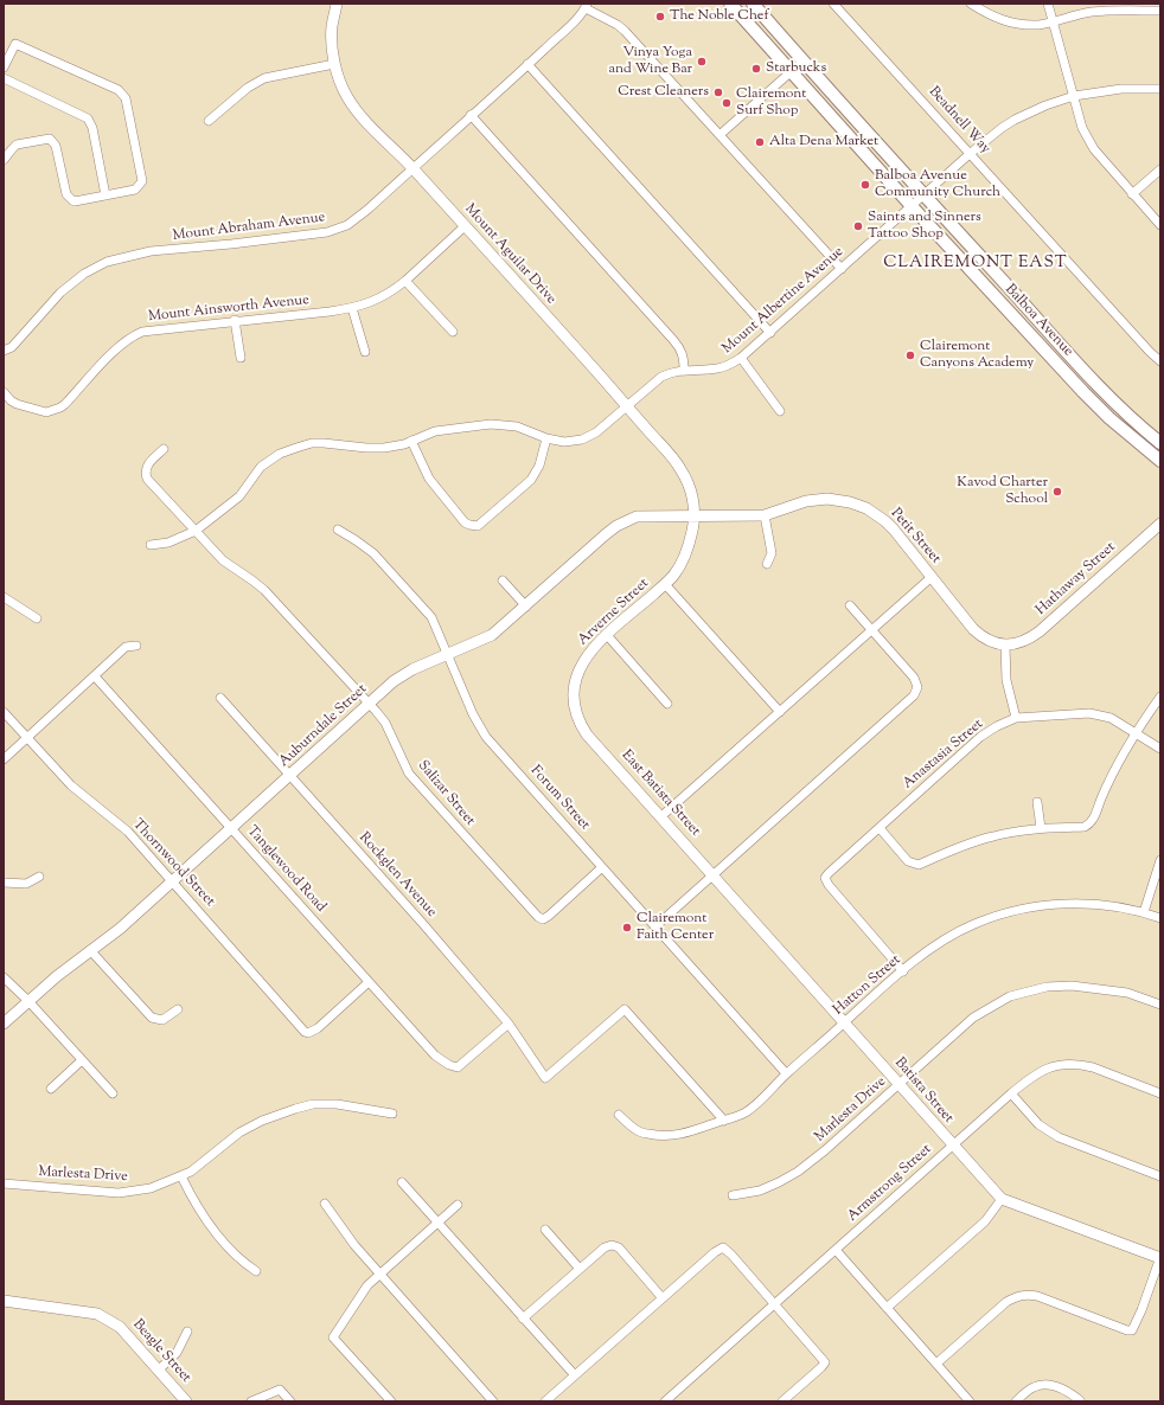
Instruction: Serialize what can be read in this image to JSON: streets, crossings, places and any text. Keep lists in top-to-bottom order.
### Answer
{
  "streets": {
    "main road": ["Balboa Avenue"],
    "street": [
      "Beadnell Way",
      "Mount Abraham Avenue",
      "Mount Aguilar Drive",
      "Mount Albertine Avenue",
      "Mount Ainsworth Avenue",
      "Petit Street",
      "Hathaway Street",
      "Arverne Street",
      "Auburndale Street",
      "Anastasia Street",
      "Salizar Street",
      "East Batista Street",
      "Forum Street",
      "Thornwood Street",
      "Tanglewood Road",
      "Rockglen Avenue",
      "Hatton Street",
      "Batista Street",
      "Marlesta Drive",
      "Armstrong Street",
      "Beagle Street"
    ]
  },
  "crossings": [
    ["Beadnell Way", "Mount Albertine Avenue"],
    ["Mount Abraham Avenue", "Mount Aguilar Drive"],
    ["Mount Aguilar Drive", "Mount Albertine Avenue"],
    ["Mount Aguilar Drive", "Mount Ainsworth Avenue"],
    ["Mount Aguilar Drive", "Petit Street"],
    ["Mount Aguilar Drive", "Arverne Street"],
    ["Mount Aguilar Drive", "Auburndale Street"],
    ["Mount Albertine Avenue", "Balboa Avenue"],
    ["Mount Albertine Avenue", "Salizar Street"],
    ["Petit Street", "Hathaway Street"],
    ["Petit Street", "Arverne Street"],
    ["Petit Street", "Auburndale Street"],
    ["Arverne Street", "Auburndale Street"],
    ["Arverne Street", "East Batista Street"],
    ["Auburndale Street", "Salizar Street"],
    ["Auburndale Street", "Forum Street"],
    ["Auburndale Street", "Thornwood Street"],
    ["Auburndale Street", "Tanglewood Road"],
    ["Auburndale Street", "Rockglen Avenue"],
    ["Anastasia Street", "Hatton Street"],
    ["Salizar Street", "Forum Street"],
    ["East Batista Street", "Batista Street"],
    ["Forum Street", "Hatton Street"],
    ["Thornwood Street", "Tanglewood Road"],
    ["Tanglewood Road", "Rockglen Avenue"],
    ["Rockglen Avenue", "Hatton Street"],
    ["Hatton Street", "Batista Street"],
    ["Batista Street", "Marlesta Drive"],
    ["Batista Street", "Armstrong Street"]
  ],
  "districts": ["CLAIREMONT EAST"],
  "places": [
    "The Noble Chef",
    "Vinya Yoga and Wine Bar",
    "Starbucks",
    "Crest Cleaners",
    "Clairemont Surf Shop",
    "Alta Dena Market",
    "Balboa Avenue Community Church",
    "Saints and Sinners Tattoo Shop",
    "Clairemont Canyons Academy",
    "Kavod Charter School",
    "Clairemont Faith Center"
  ]
}
